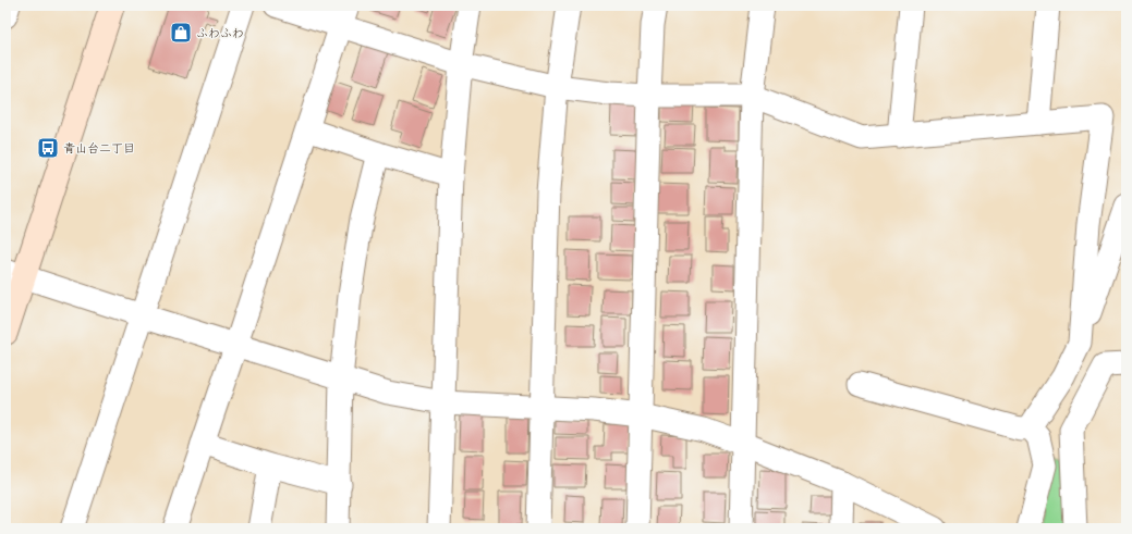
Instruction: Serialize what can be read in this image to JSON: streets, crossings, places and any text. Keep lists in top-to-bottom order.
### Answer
{
  "places": {
    "shop": ["ふわふわ"],
    "bus stop": ["青山台二丁目"]
  }
}
